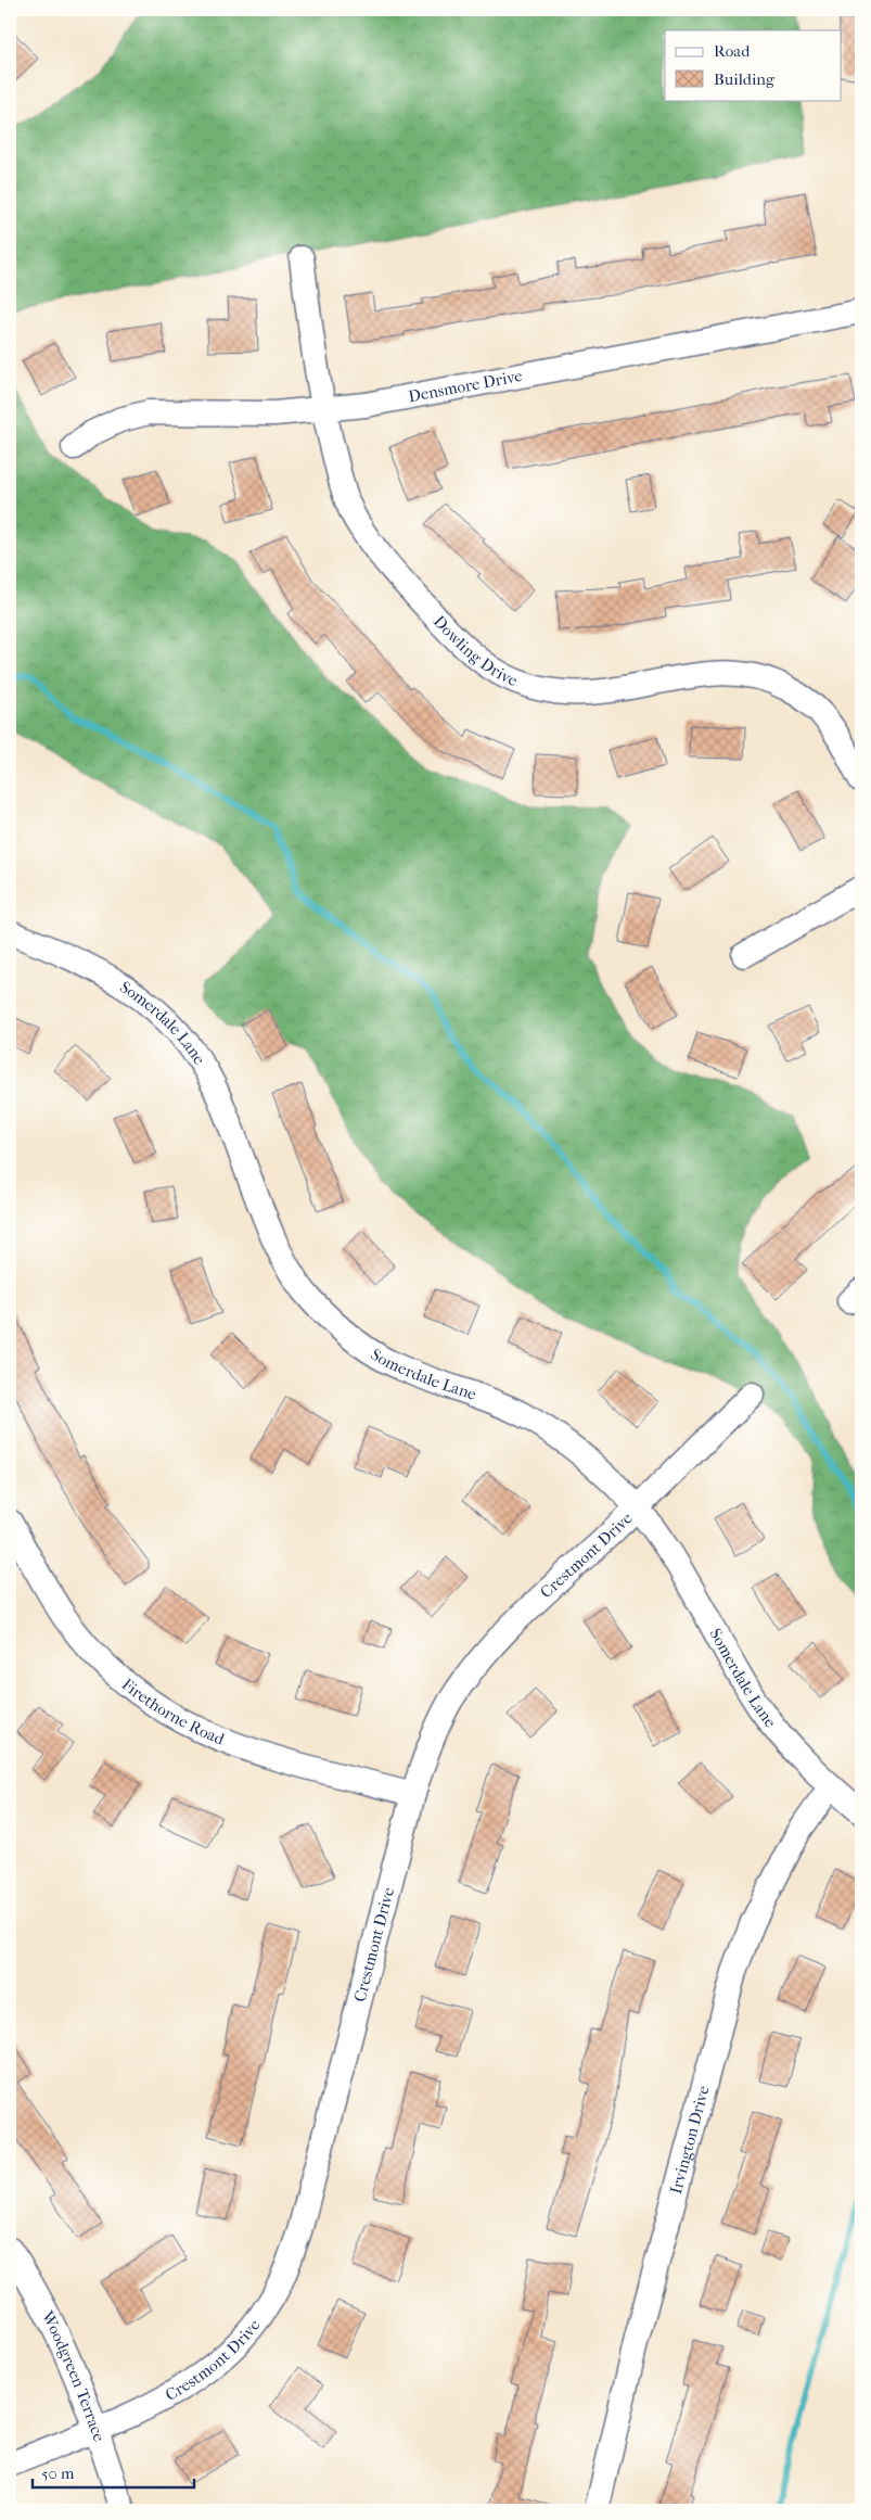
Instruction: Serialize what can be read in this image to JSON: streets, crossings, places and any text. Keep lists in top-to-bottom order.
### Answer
{
  "streets": {
    "street": [
      "Densmore Drive",
      "Dowling Drive",
      "Somerdale Lane",
      "Crestmont Drive",
      "Firethorne Road",
      "Irvington Drive",
      "Woodgreen Terrace"
    ]
  },
  "crossings": [
    ["Densmore Drive", "Dowling Drive"],
    ["Somerdale Lane", "Crestmont Drive"],
    ["Somerdale Lane", "Irvington Drive"],
    ["Crestmont Drive", "Firethorne Road"],
    ["Crestmont Drive", "Woodgreen Terrace"]
  ],
  "legend": ["Road", "Building"],
  "scale_bar": "50 m"
}
